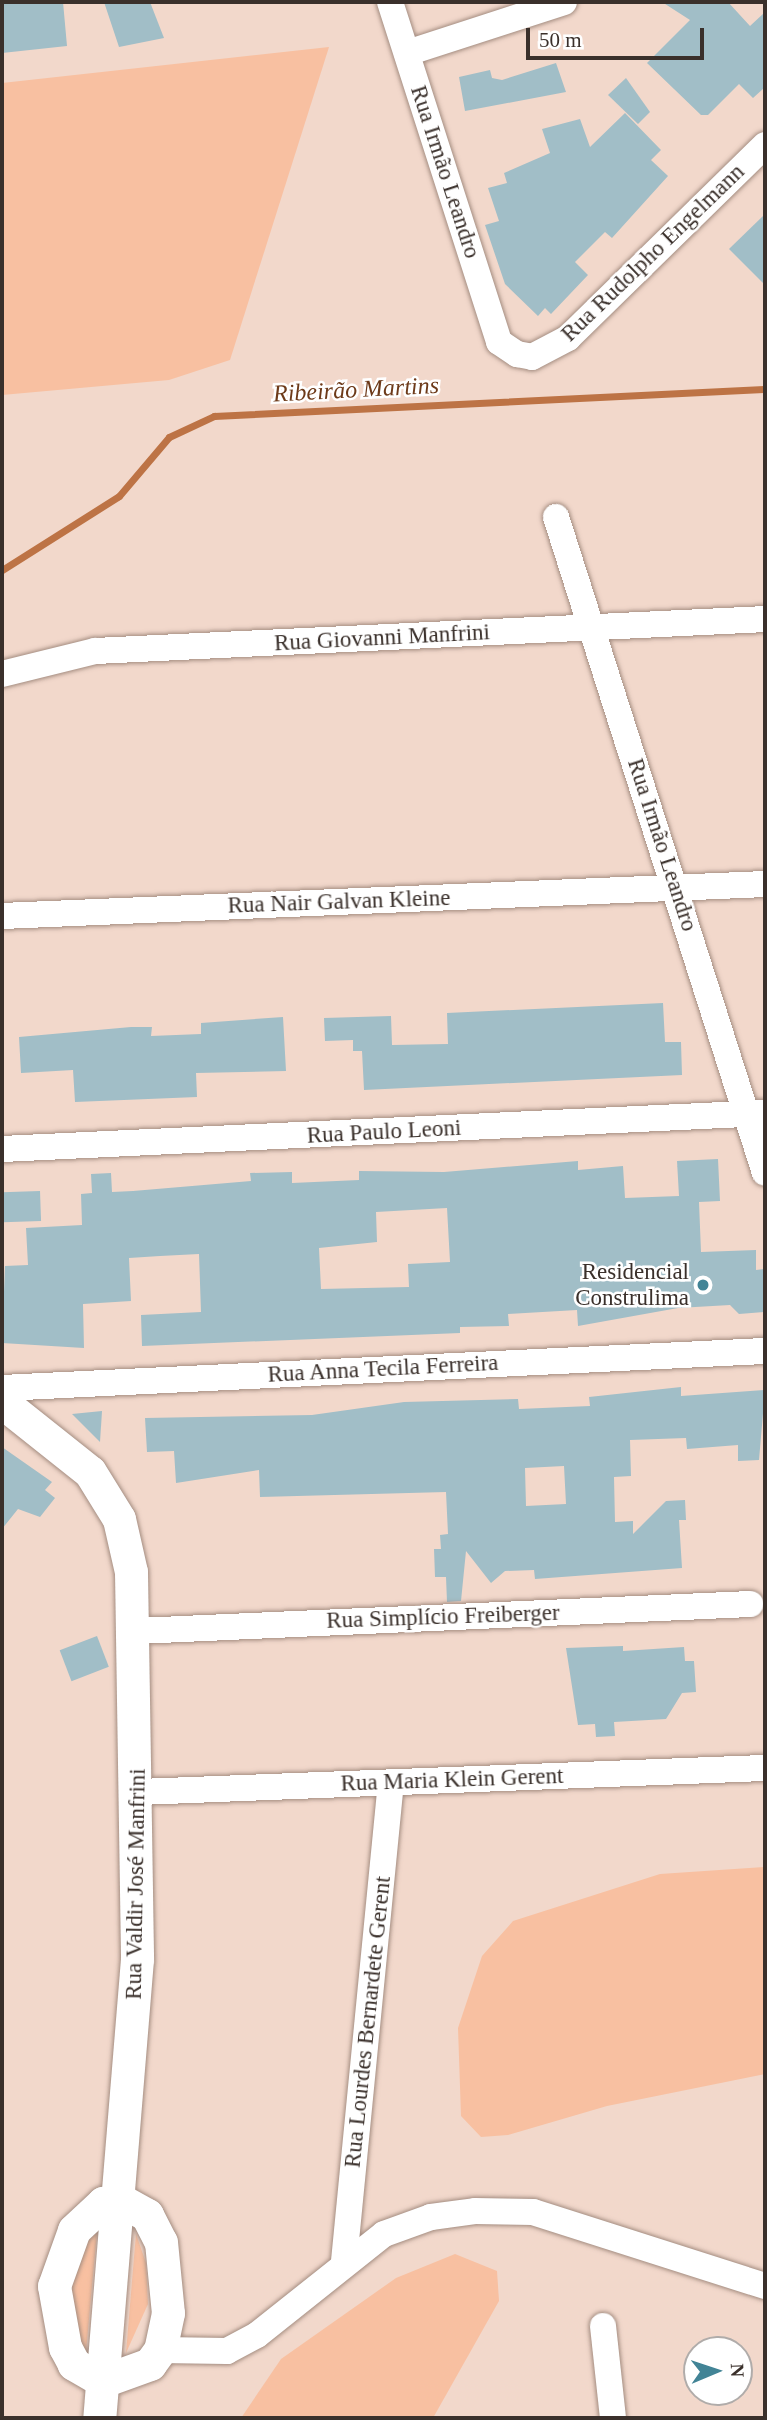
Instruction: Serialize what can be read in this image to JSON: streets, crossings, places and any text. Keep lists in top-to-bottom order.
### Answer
{
  "streets": {
    "street": [
      "Rua Irmão Leandro",
      "Rua Rudolpho Engelmann",
      "Rua Giovanni Manfrini",
      "Rua Nair Galvan Kleine",
      "Rua Paulo Leoni",
      "Rua Anna Tecila Ferreira",
      "Rua Simplício Freiberger",
      "Rua Maria Klein Gerent",
      "Rua Valdir José Manfrini",
      "Rua Lourdes Bernardete Gerent"
    ]
  },
  "crossings": [
    ["Rua Irmão Leandro", "Rua Rudolpho Engelmann"],
    ["Rua Irmão Leandro", "Rua Giovanni Manfrini"],
    ["Rua Irmão Leandro", "Rua Nair Galvan Kleine"],
    ["Rua Irmão Leandro", "Rua Paulo Leoni"],
    ["Rua Simplício Freiberger", "Rua Valdir José Manfrini"],
    ["Rua Maria Klein Gerent", "Rua Valdir José Manfrini"],
    ["Rua Maria Klein Gerent", "Rua Lourdes Bernardete Gerent"]
  ],
  "water": ["Ribeirão Martins"],
  "places": ["Residencial Construlima"],
  "scale_bar": "50 m",
  "north": "right"
}
